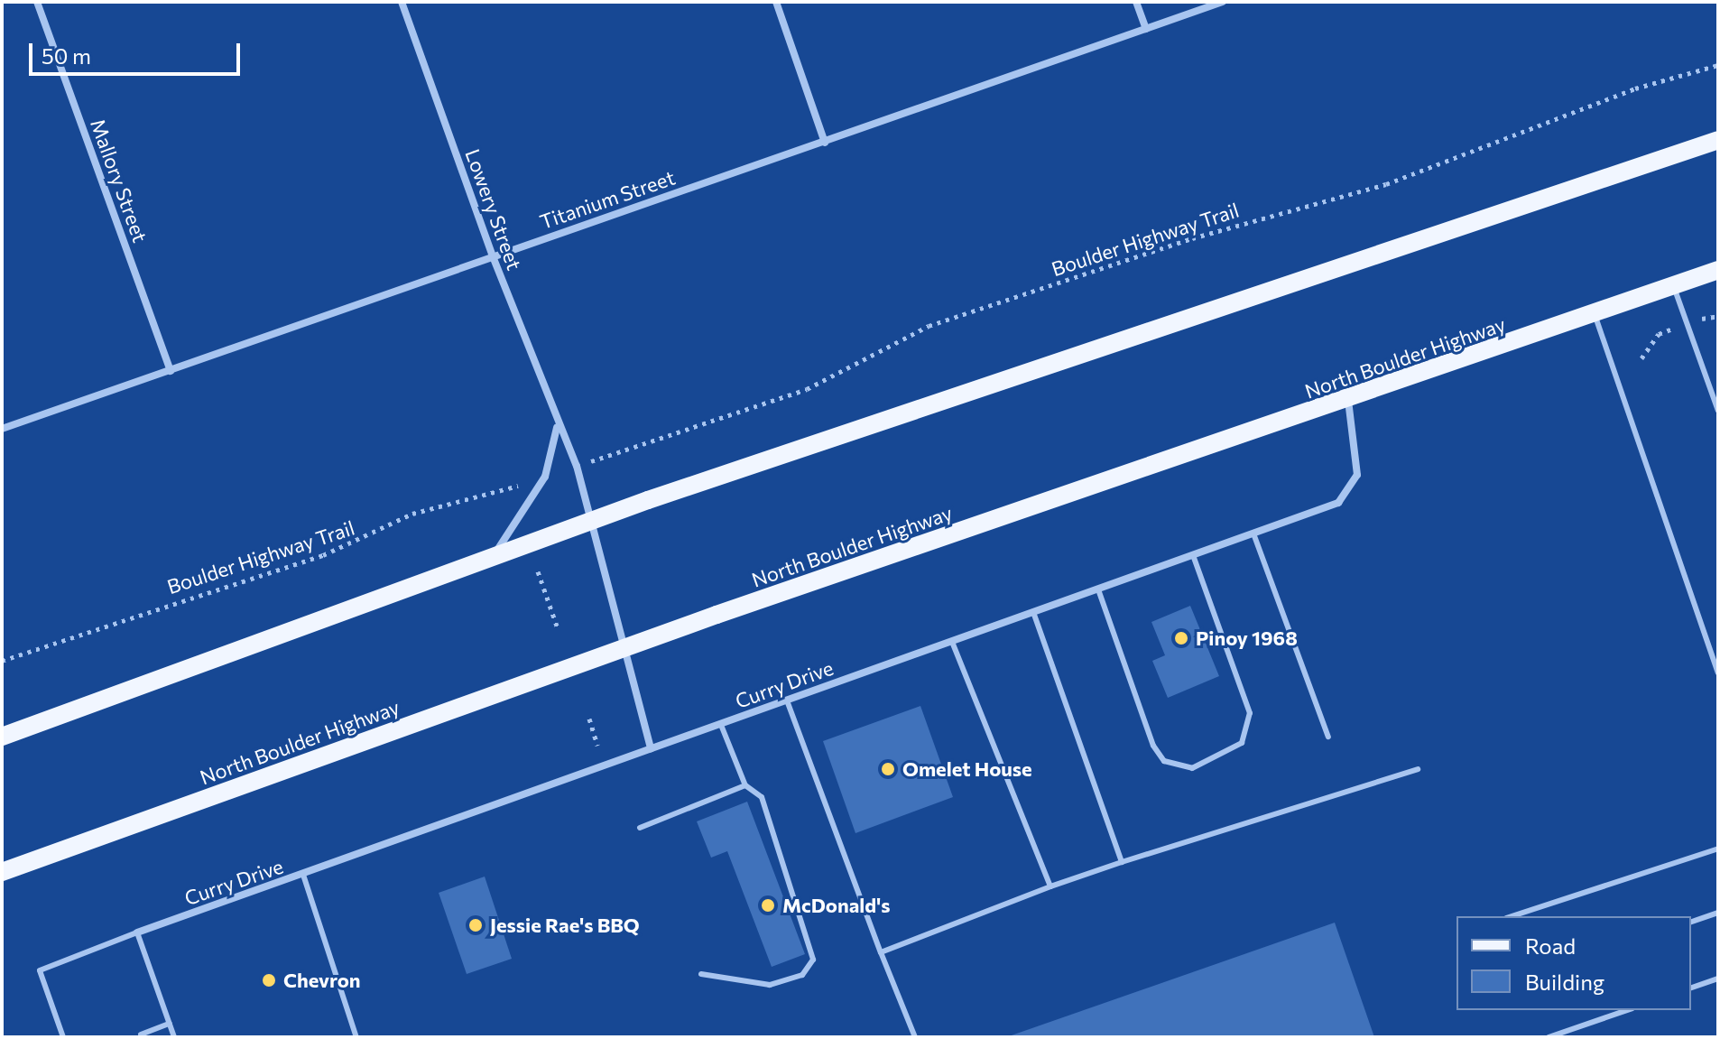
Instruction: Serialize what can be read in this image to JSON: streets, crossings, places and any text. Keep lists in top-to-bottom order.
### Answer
{
  "streets": {
    "main road": ["North Boulder Highway"],
    "street": [
      "Mallory Street",
      "Titanium Street",
      "Lowery Street",
      "Curry Drive"
    ],
    "path": ["Boulder Highway Trail"]
  },
  "crossings": [
    ["Mallory Street", "Titanium Street"],
    ["Titanium Street", "Lowery Street"],
    ["Lowery Street", "North Boulder Highway"],
    ["Lowery Street", "Curry Drive"],
    ["North Boulder Highway", "Curry Drive"]
  ],
  "places": [
    "Pinoy 1968",
    "Omelet House",
    "McDonald's",
    "Jessie Rae's BBQ",
    "Chevron"
  ],
  "legend": ["Road", "Building"],
  "scale_bar": "50 m"
}
